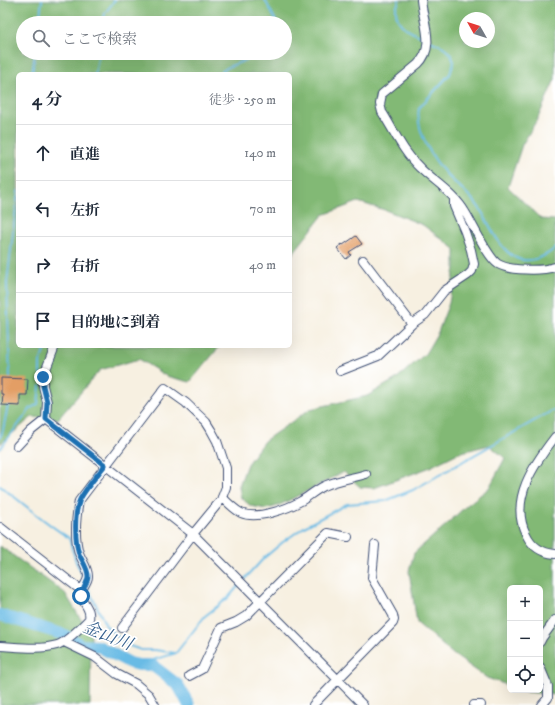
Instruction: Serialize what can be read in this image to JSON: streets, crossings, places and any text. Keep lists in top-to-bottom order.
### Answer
{
  "water": ["金山川"],
  "north": "top left",
  "page": {
    "search": "ここで検索",
    "heading": ["4 分", "徒歩 · 250 m"],
    "list": [
      ["直進", "140 m"],
      ["左折", "70 m"],
      ["右折", "40 m"],
      "目的地に到着"
    ],
    "map_buttons": ["+", "−"]
  }
}
